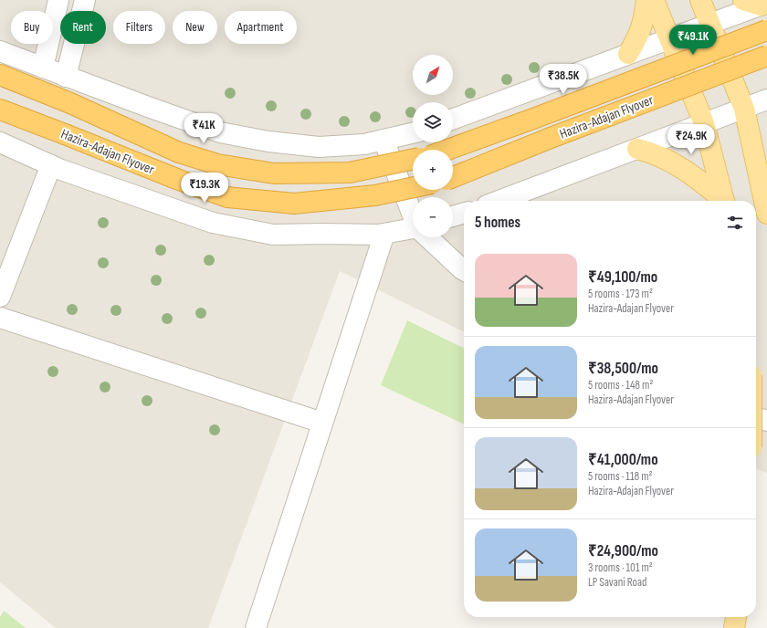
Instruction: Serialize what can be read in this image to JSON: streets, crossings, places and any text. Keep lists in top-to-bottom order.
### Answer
{
  "streets": {
    "highway": ["Hazira-Adajan Flyover"]
  },
  "north": "top right",
  "page": {
    "chip": [
      "Buy",
      "Rent",
      "Filters",
      "New",
      "Apartment"
    ],
    "price": [
      "₹49.1K",
      "₹38.5K",
      "₹41K",
      "₹24.9K",
      "₹19.3K"
    ],
    "map_buttons": ["+", "−"],
    "heading": "5 homes",
    "list": [
      {
        "name": "₹49,100/mo",
        "note": "5 rooms · 173 m² · Hazira-Adajan Flyover"
      },
      {
        "name": "₹38,500/mo",
        "note": "5 rooms · 148 m² · Hazira-Adajan Flyover"
      },
      {
        "name": "₹41,000/mo",
        "note": "5 rooms · 118 m² · Hazira-Adajan Flyover"
      },
      {
        "name": "₹24,900/mo",
        "note": "3 rooms · 101 m² · LP Savani Road"
      }
    ]
  }
}
